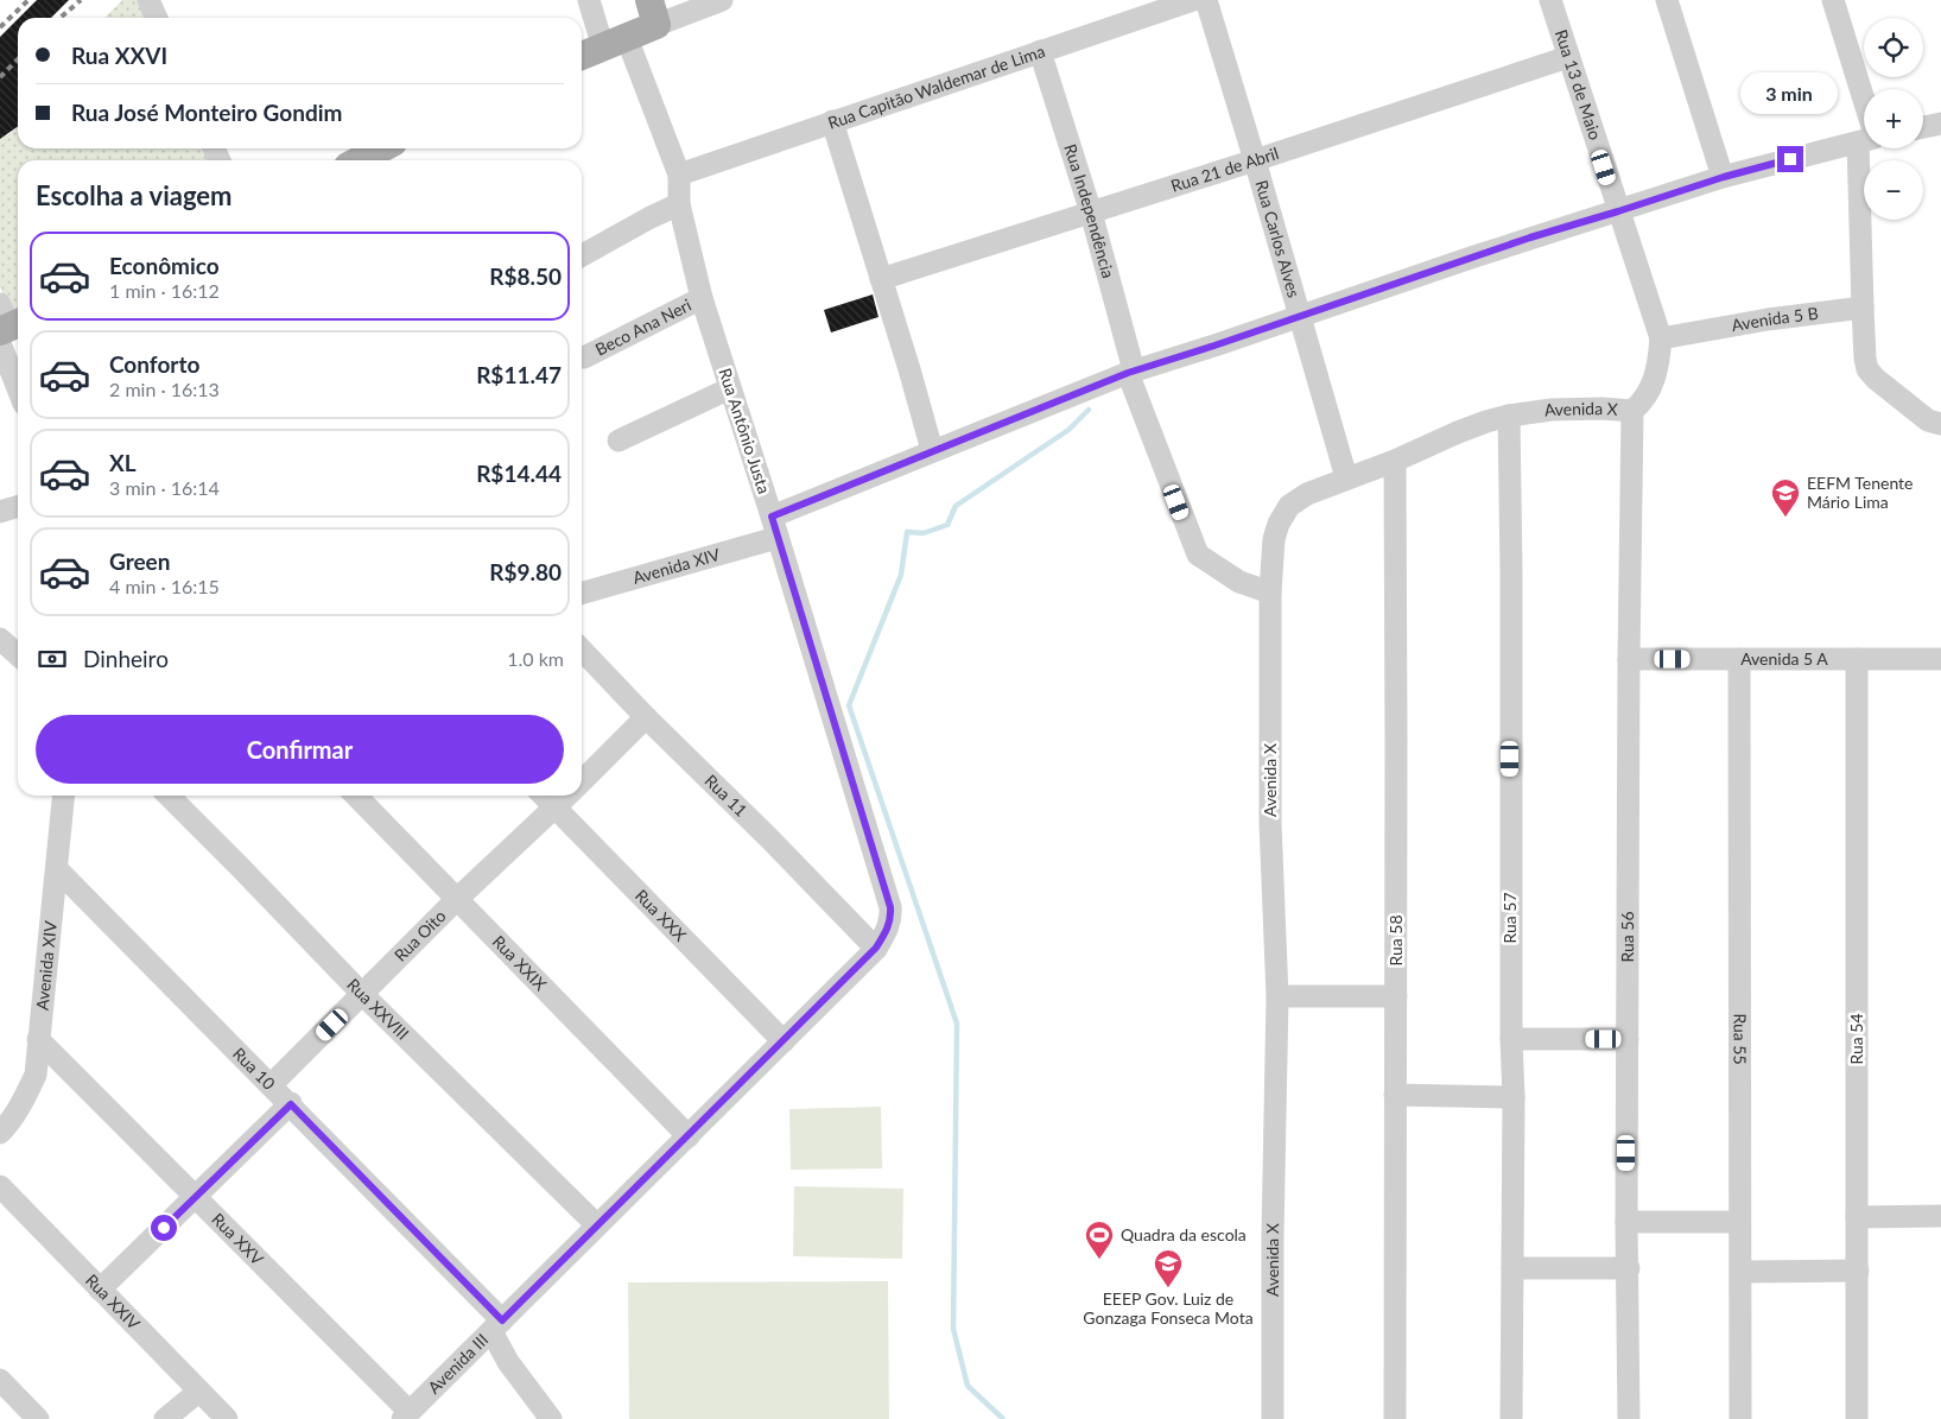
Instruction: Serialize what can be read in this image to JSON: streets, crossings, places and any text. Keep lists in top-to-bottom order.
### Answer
{
  "streets": {
    "street": [
      "Rua 13 de Maio",
      "Rua Capitão Waldemar de Lima",
      "Rua 21 de Abril",
      "Rua Independência",
      "Rua Carlos Alves",
      "Avenida 5 B",
      "Beco Ana Neri",
      "Avenida X",
      "Rua Antônio Justa",
      "Avenida XIV",
      "Avenida 5 A",
      "Rua 11",
      "Rua XXX",
      "Rua 57",
      "Rua Oito",
      "Rua 56",
      "Rua 58",
      "Rua XXIX",
      "Rua XXVIII",
      "Rua 55",
      "Rua 54",
      "Rua 10",
      "Rua XXV",
      "Rua XXIV",
      "Avenida III"
    ]
  },
  "crossings": [
    ["Rua 13 de Maio", "Rua 21 de Abril"],
    ["Rua 13 de Maio", "Avenida 5 B"],
    ["Rua Capitão Waldemar de Lima", "Rua Independência"],
    ["Rua Capitão Waldemar de Lima", "Rua Antônio Justa"],
    ["Rua 21 de Abril", "Rua Independência"],
    ["Rua 21 de Abril", "Rua Carlos Alves"],
    ["Rua Independência", "Avenida X"],
    ["Rua Carlos Alves", "Avenida X"],
    ["Beco Ana Neri", "Rua Antônio Justa"],
    ["Avenida X", "Rua 57"],
    ["Avenida X", "Rua 56"],
    ["Avenida X", "Rua 58"],
    ["Rua Antônio Justa", "Avenida XIV"],
    ["Rua Antônio Justa", "Avenida III"],
    ["Avenida XIV", "Rua 10"],
    ["Avenida XIV", "Rua XXV"],
    ["Avenida 5 A", "Rua 56"],
    ["Avenida 5 A", "Rua 55"],
    ["Avenida 5 A", "Rua 54"],
    ["Rua 11", "Rua Oito"],
    ["Rua 11", "Avenida III"],
    ["Rua XXX", "Rua Oito"],
    ["Rua XXX", "Avenida III"],
    ["Rua Oito", "Rua XXIX"],
    ["Rua Oito", "Rua XXVIII"],
    ["Rua Oito", "Rua 10"],
    ["Rua XXIX", "Avenida III"],
    ["Rua XXVIII", "Avenida III"],
    ["Rua 10", "Avenida III"],
    ["Rua XXV", "Avenida III"]
  ],
  "places": {
    "school or university": ["EEFM Tenente Mário Lima", "EEEP Gov. Luiz de Gonzaga Fonseca Mota"],
    "sports": ["Quadra da escola"]
  },
  "page": {
    "map_buttons": ["+", "−"],
    "banner": ["Rua XXVI", "Rua José Monteiro Gondim"],
    "bubble": "3 min",
    "heading": "Escolha a viagem",
    "list": [
      {
        "name": "Econômico",
        "note": "1 min · 16:12",
        "value": "R$8.50"
      },
      {
        "name": "Conforto",
        "note": "2 min · 16:13",
        "value": "R$11.47"
      },
      {
        "name": "XL",
        "note": "3 min · 16:14",
        "value": "R$14.44"
      },
      {
        "name": "Green",
        "note": "4 min · 16:15",
        "value": "R$9.80"
      }
    ],
    "pay": ["Dinheiro", "1.0 km"],
    "buttons": "Confirmar"
  }
}
